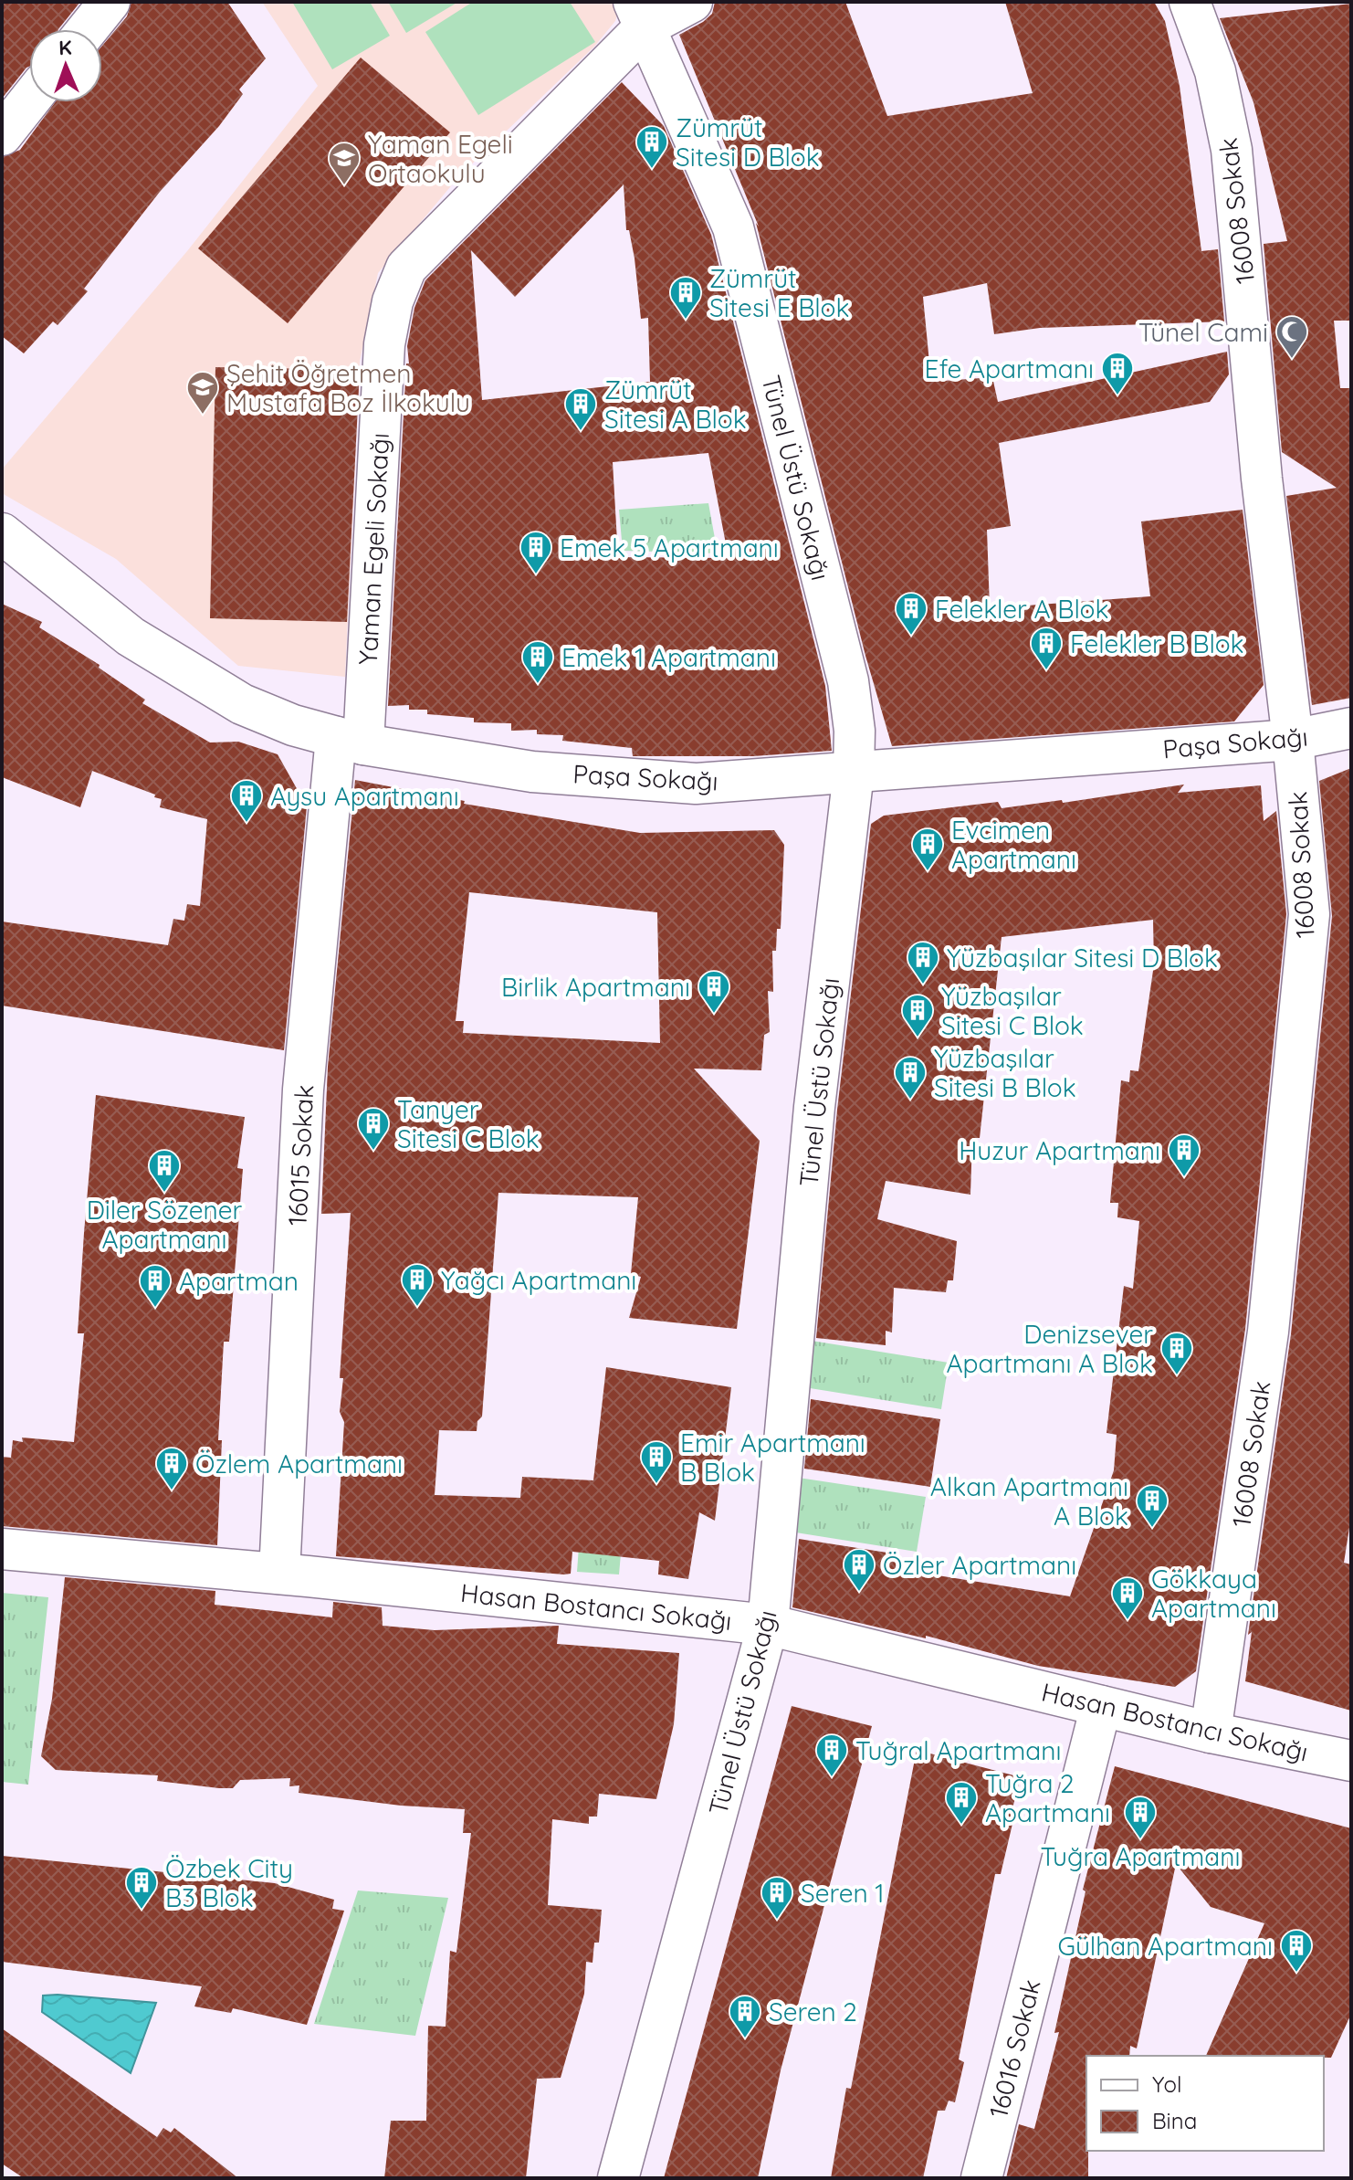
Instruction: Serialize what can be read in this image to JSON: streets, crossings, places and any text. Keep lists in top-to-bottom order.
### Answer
{
  "streets": {
    "street": [
      "16008 Sokak",
      "Tünel Üstü Sokağı",
      "Yaman Egeli Sokağı",
      "Paşa Sokağı",
      "16015 Sokak",
      "Hasan Bostancı Sokağı",
      "16016 Sokak"
    ]
  },
  "crossings": [
    ["16008 Sokak", "Paşa Sokağı"],
    ["16008 Sokak", "Hasan Bostancı Sokağı"],
    ["Tünel Üstü Sokağı", "Yaman Egeli Sokağı"],
    ["Tünel Üstü Sokağı", "Paşa Sokağı"],
    ["Tünel Üstü Sokağı", "Hasan Bostancı Sokağı"],
    ["Yaman Egeli Sokağı", "Paşa Sokağı"],
    ["Yaman Egeli Sokağı", "16015 Sokak"],
    ["Paşa Sokağı", "16015 Sokak"],
    ["16015 Sokak", "Hasan Bostancı Sokağı"],
    ["Hasan Bostancı Sokağı", "16016 Sokak"]
  ],
  "places": {
    "building": [
      "Zümrüt Sitesi D Blok",
      "Zümrüt Sitesi E Blok",
      "Efe Apartmanı",
      "Zümrüt Sitesi A Blok",
      "Emek 5 Apartmanı",
      "Felekler A Blok",
      "Felekler B Blok",
      "Emek 1 Apartmanı",
      "Aysu Apartmanı",
      "Evcimen Apartmanı",
      "Yüzbaşılar Sitesi D Blok",
      "Birlik Apartmanı",
      "Yüzbaşılar Sitesi C Blok",
      "Yüzbaşılar Sitesi B Blok",
      "Tanyer Sitesi C Blok",
      "Huzur Apartmanı",
      "Diler Sözener Apartmanı",
      "Yağcı Apartmanı",
      "Apartman",
      "Denizsever Apartmanı A Blok",
      "Emir Apartmanı B Blok",
      "Özlem Apartmanı",
      "Alkan Apartmanı A Blok",
      "Özler Apartmanı",
      "Gökkaya Apartmanı",
      "Tuğral Apartmanı",
      "Tuğra 2 Apartmanı",
      "Tuğra Apartmanı",
      "Özbek City B3 Blok",
      "Seren 1",
      "Gülhan Apartmanı",
      "Seren 2"
    ],
    "school or university": ["Yaman Egeli Ortaokulu", "Şehit Öğretmen Mustafa Boz İlkokulu"],
    "mosque": ["Tünel Cami"]
  },
  "legend": ["Yol", "Bina"],
  "north": "top"
}
